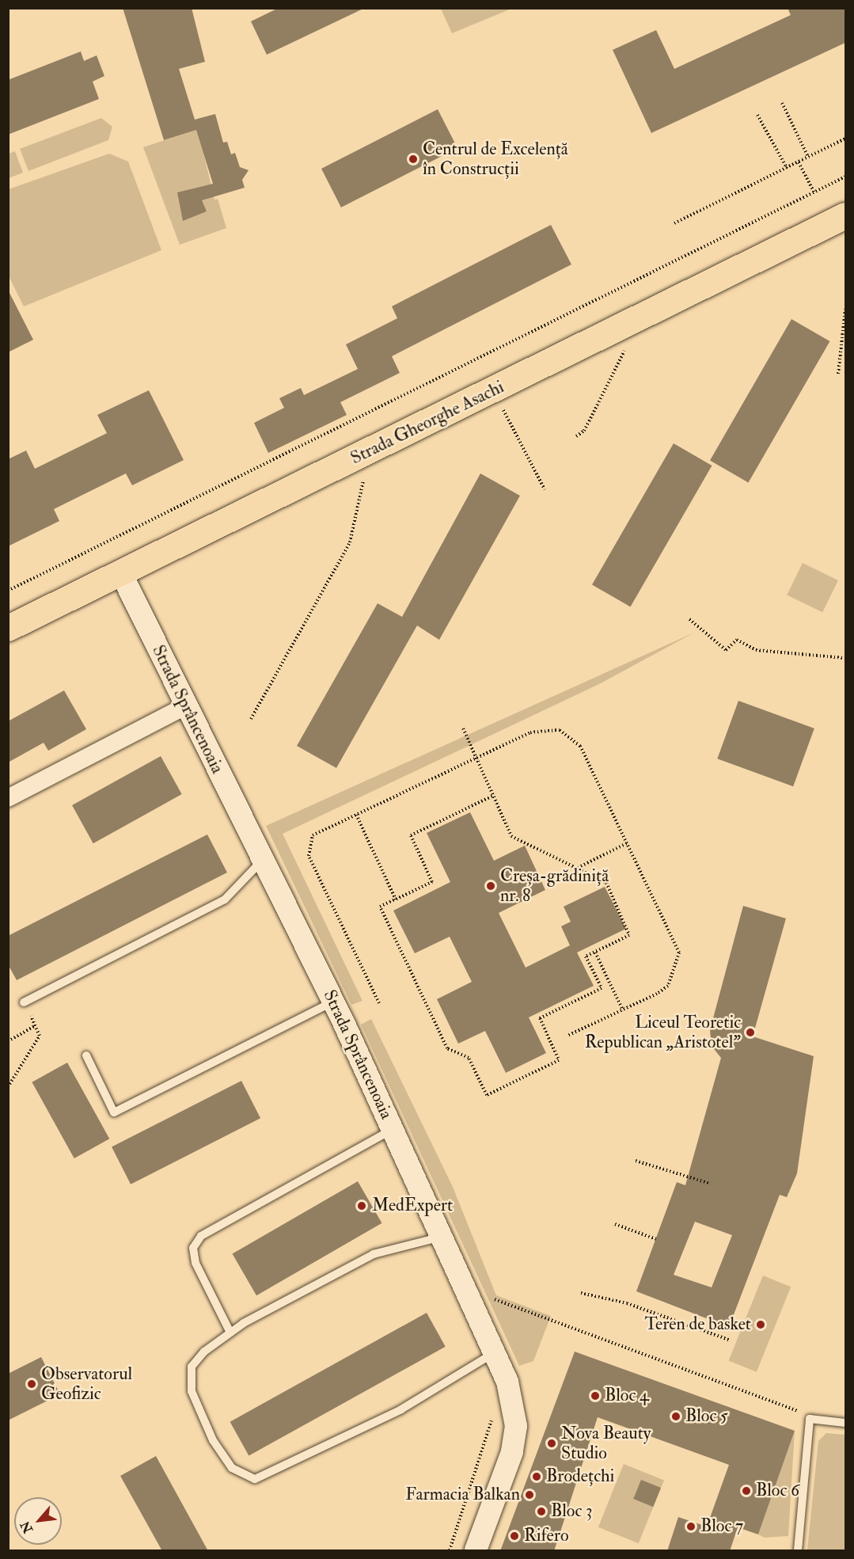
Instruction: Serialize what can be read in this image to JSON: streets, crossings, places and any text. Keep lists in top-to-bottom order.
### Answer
{
  "streets": {
    "main road": ["Strada Gheorghe Asachi"],
    "street": ["Strada Sprâncenoaia"]
  },
  "crossings": [
    ["Strada Gheorghe Asachi", "Strada Sprâncenoaia"]
  ],
  "places": [
    "Centrul de Excelență în Construcții",
    "Creșa-grădiniță nr. 8",
    "Liceul Teoretic Republican „Aristotel”",
    "MedExpert",
    "Teren de basket",
    "Observatorul Geofizic",
    "Bloc 4",
    "Bloc 5",
    "Nova Beauty Studio",
    "Brodețchi",
    "Bloc 6",
    "Farmacia Balkan",
    "Bloc 3",
    "Bloc 7",
    "Rifero"
  ],
  "north": "bottom left"
}
